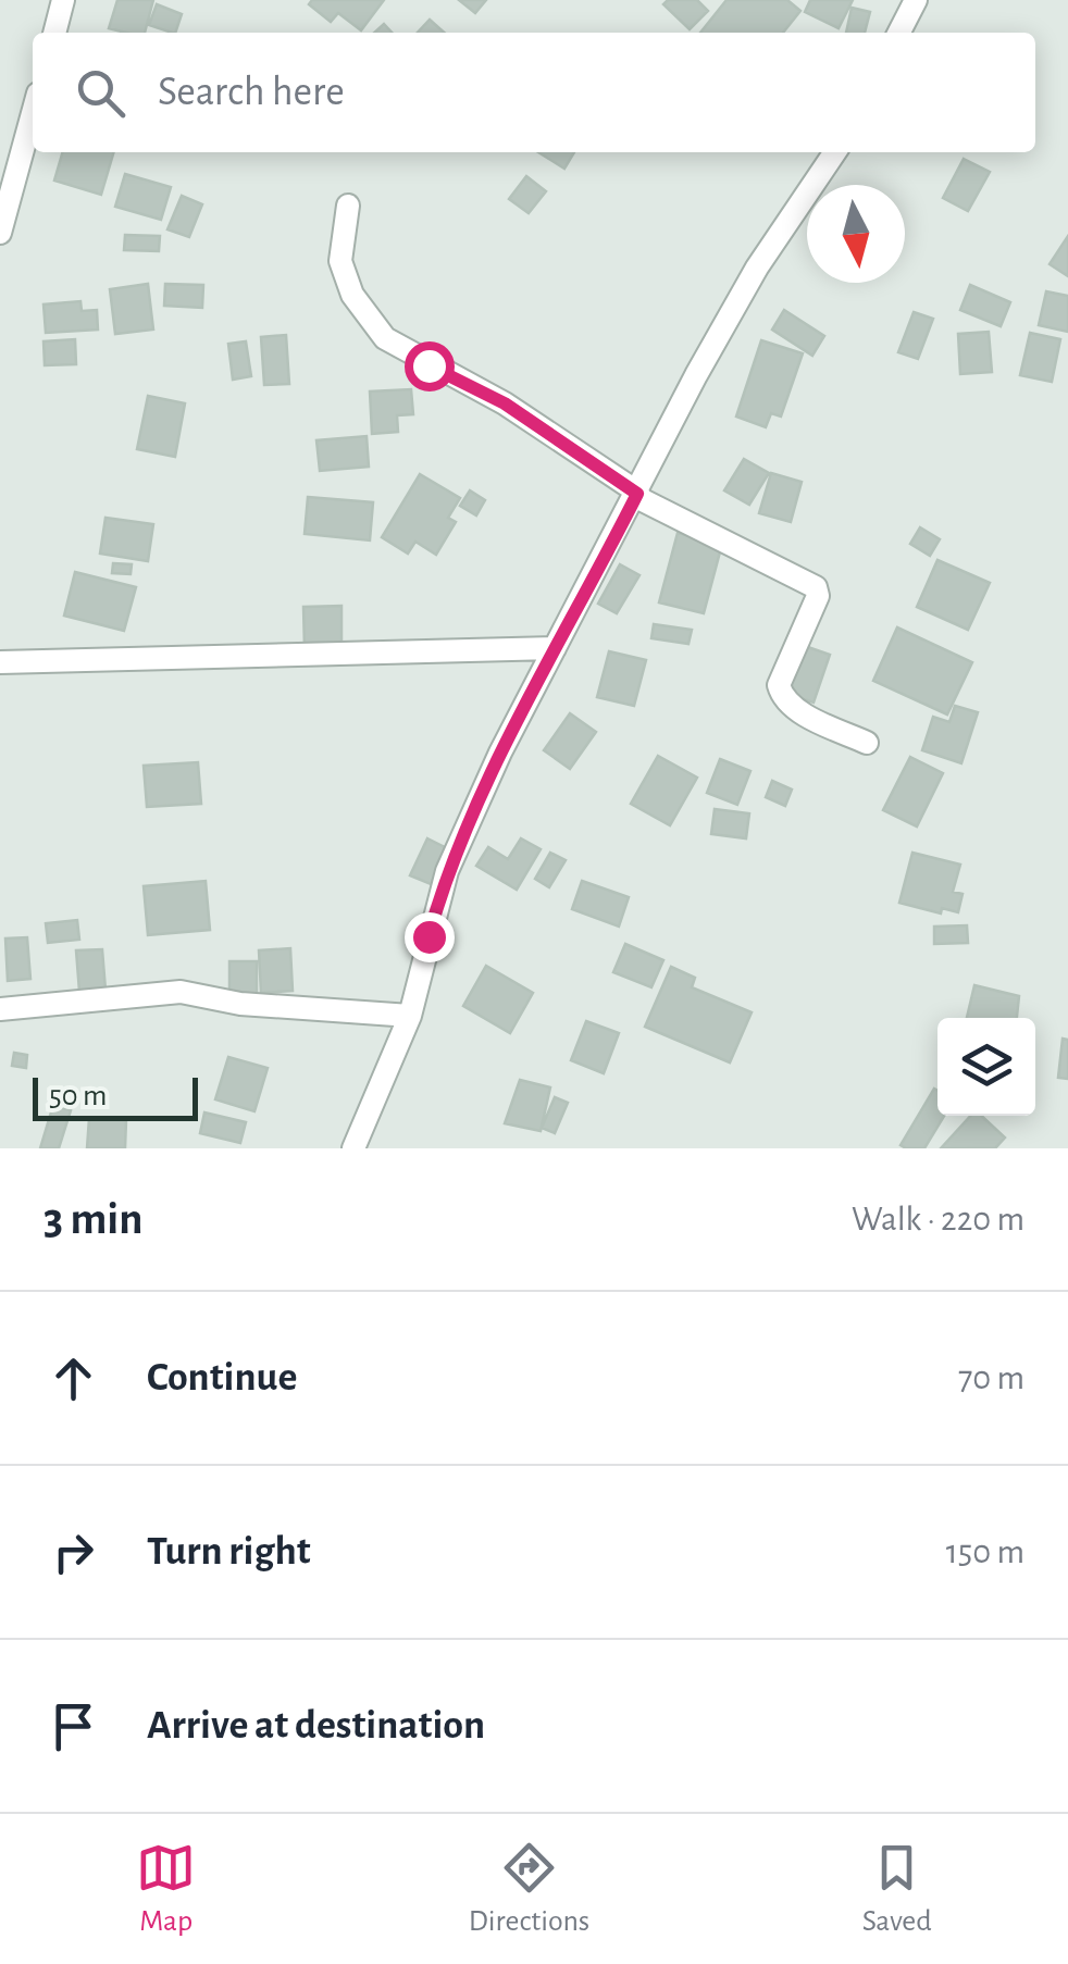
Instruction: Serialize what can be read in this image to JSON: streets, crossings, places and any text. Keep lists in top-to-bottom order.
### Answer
{
  "scale_bar": "50 m",
  "north": "bottom",
  "page": {
    "search": "Search here",
    "scale": "50 m",
    "heading": ["3 min", "Walk · 220 m"],
    "list": [
      ["Continue", "70 m"],
      ["Turn right", "150 m"],
      "Arrive at destination"
    ],
    "nav": ["Map", "Directions", "Saved"]
  }
}
